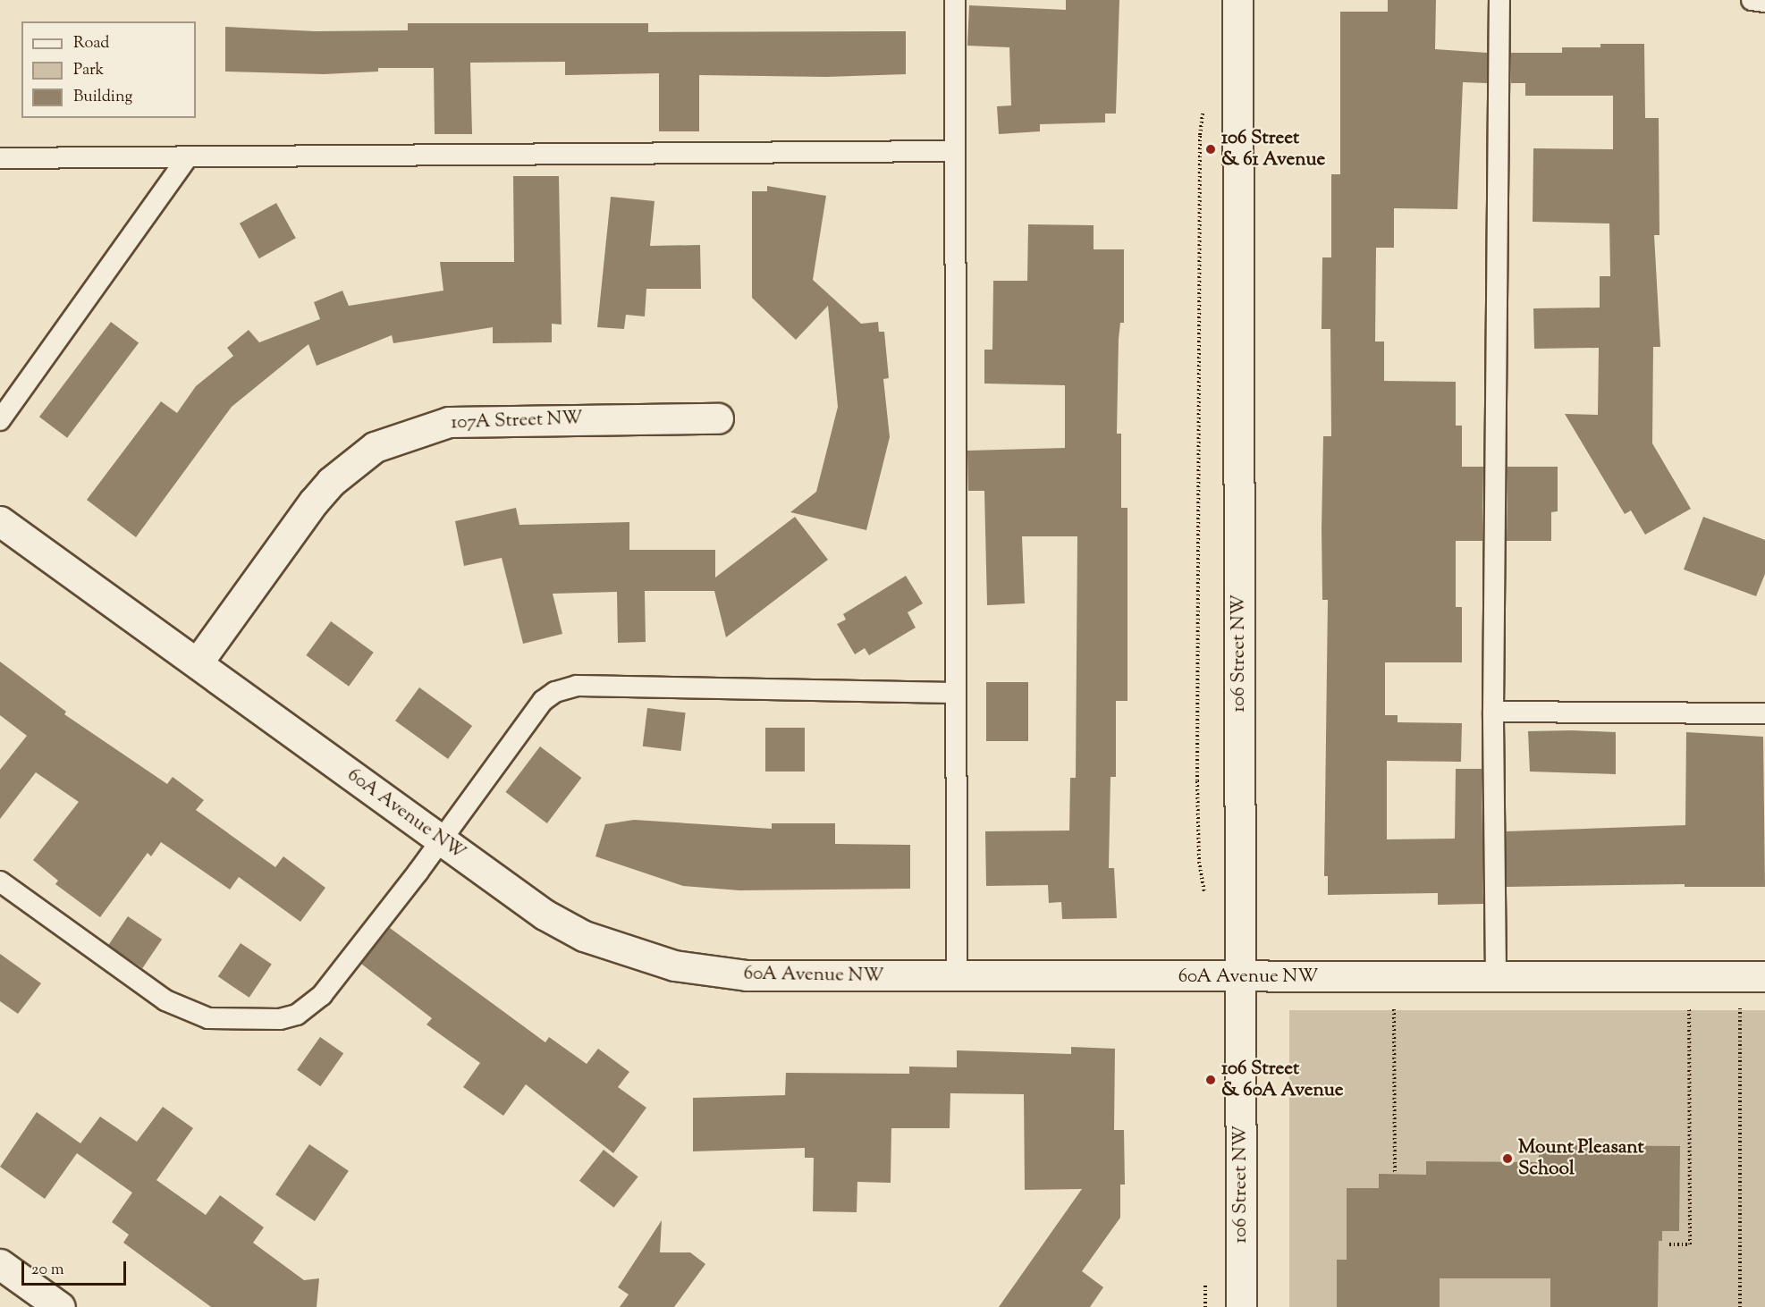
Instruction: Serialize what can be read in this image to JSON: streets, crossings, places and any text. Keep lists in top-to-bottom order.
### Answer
{
  "streets": {
    "street": ["107A Street NW", "106 Street NW", "60A Avenue NW"]
  },
  "crossings": [
    ["107A Street NW", "60A Avenue NW"],
    ["106 Street NW", "60A Avenue NW"]
  ],
  "places": ["106 Street & 61 Avenue", "106 Street & 60A Avenue", "Mount Pleasant School"],
  "legend": ["Road", "Park", "Building"],
  "scale_bar": "20 m"
}
